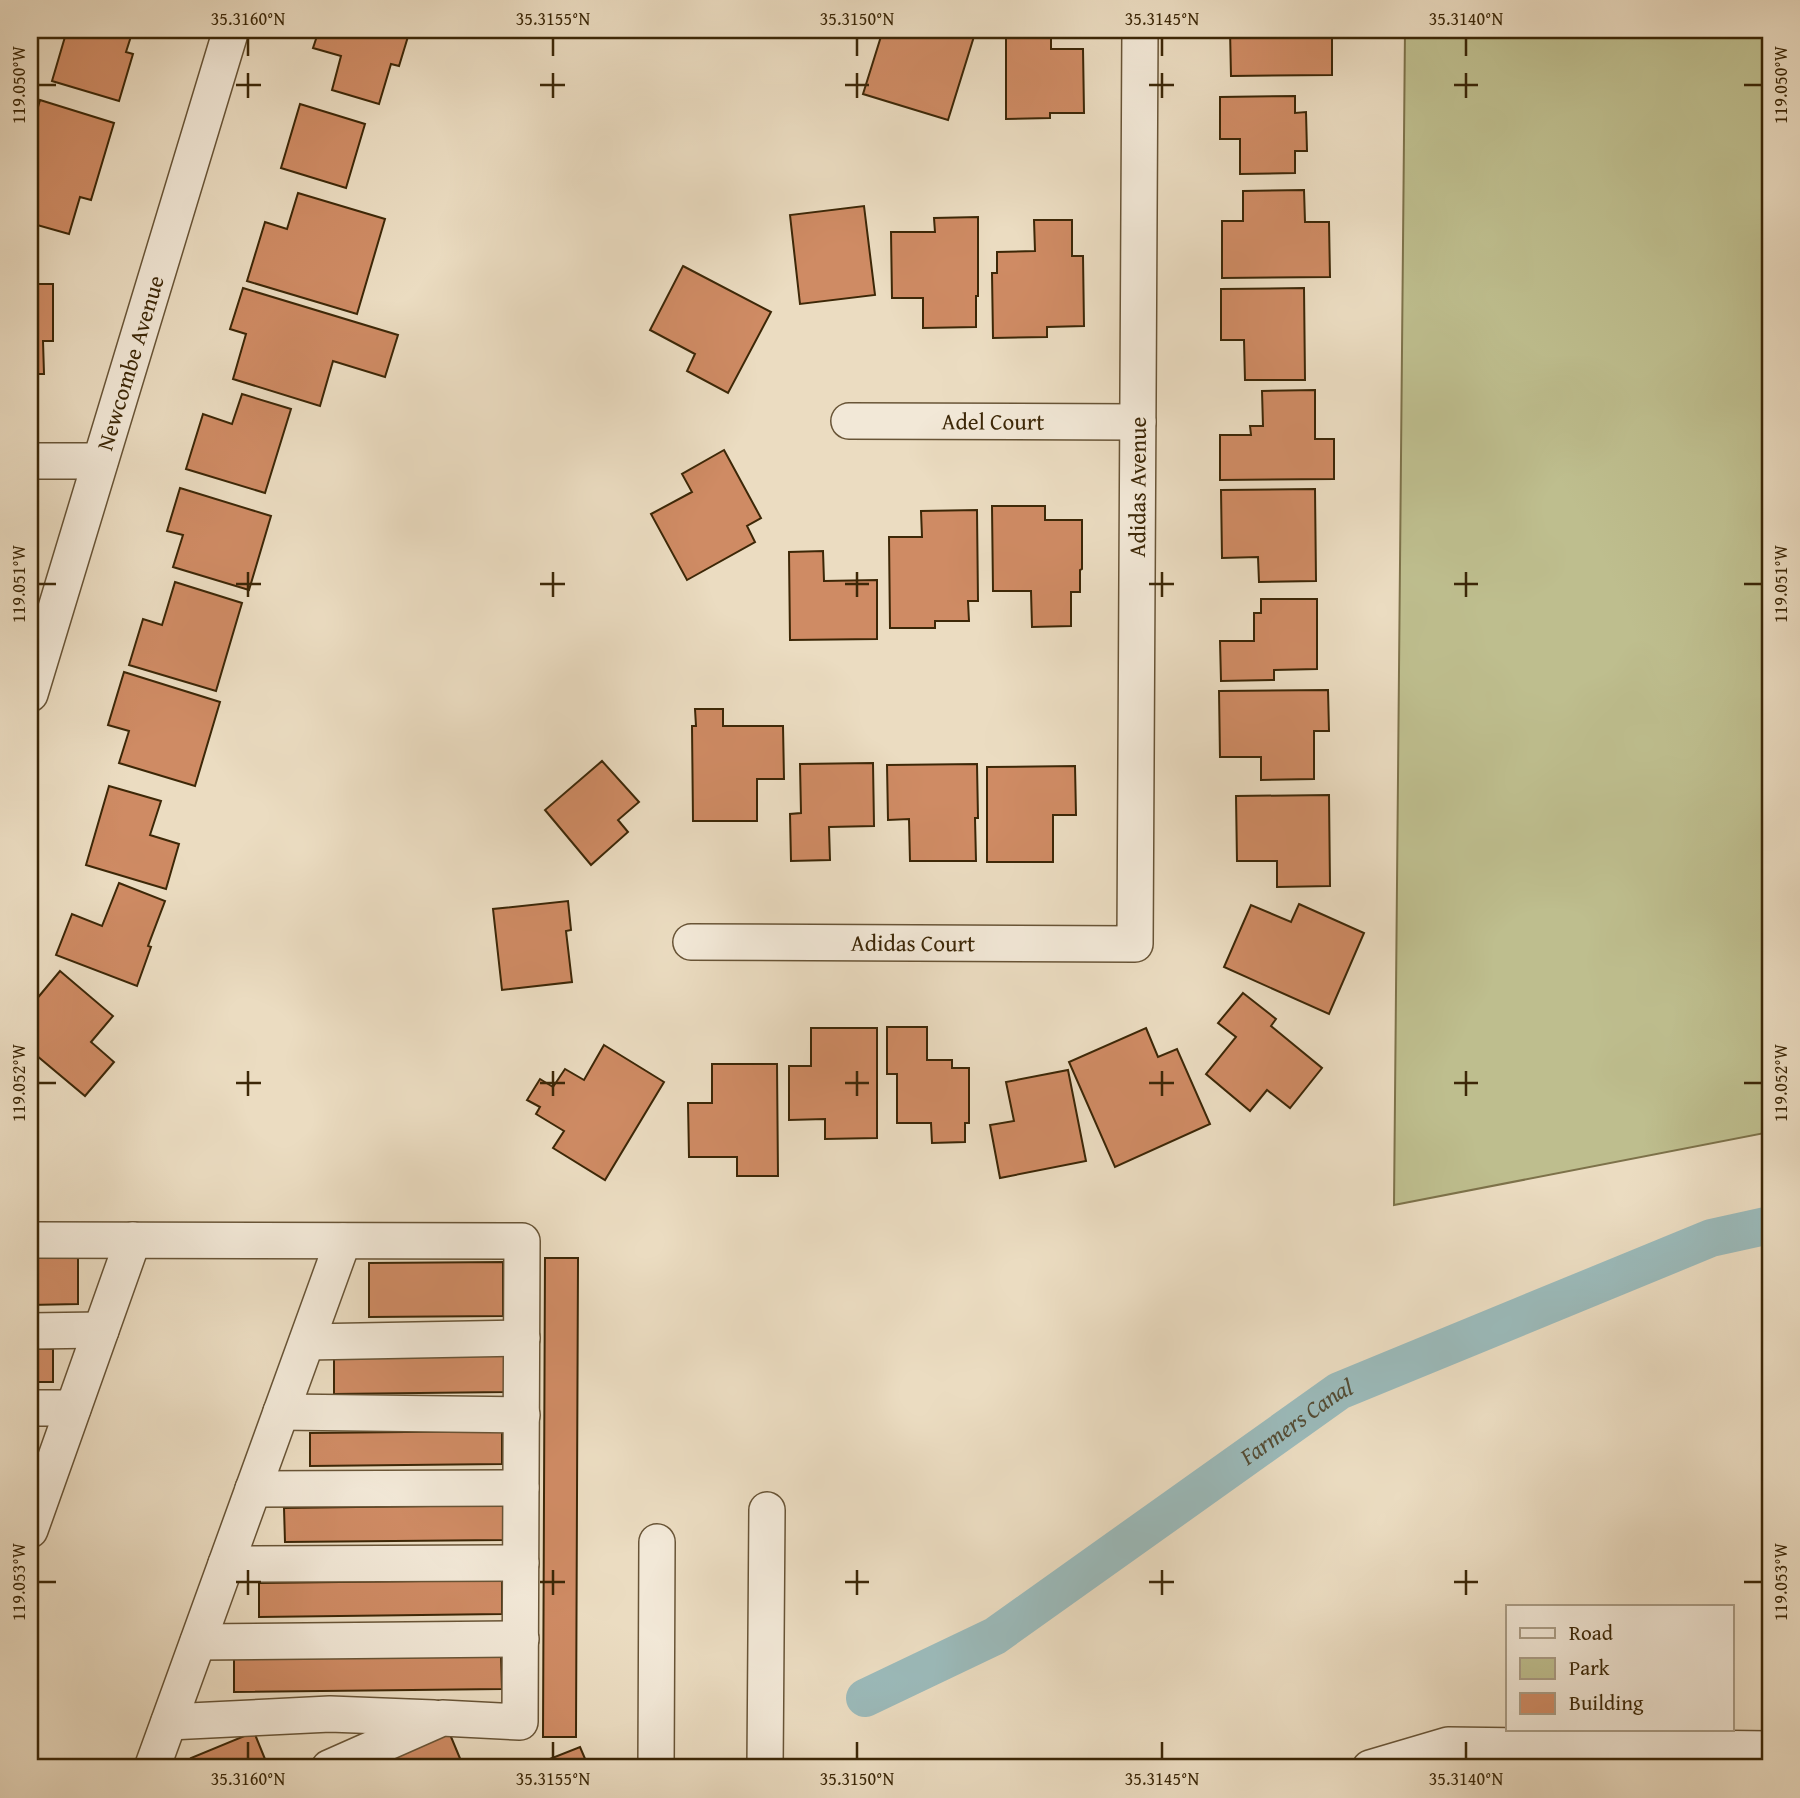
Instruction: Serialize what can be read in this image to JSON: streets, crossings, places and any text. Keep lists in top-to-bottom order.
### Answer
{
  "streets": {
    "street": [
      "Newcombe Avenue",
      "Adel Court",
      "Adidas Avenue",
      "Adidas Court"
    ]
  },
  "crossings": [
    ["Adel Court", "Adidas Avenue"],
    ["Adidas Avenue", "Adidas Court"]
  ],
  "water": ["Farmers Canal"],
  "legend": ["Road", "Park", "Building"],
  "coordinates": [
    "35.3160°N",
    "35.3155°N",
    "35.3150°N",
    "35.3145°N",
    "35.3140°N",
    "119.050°W",
    "119.051°W",
    "119.052°W",
    "119.053°W"
  ]
}
